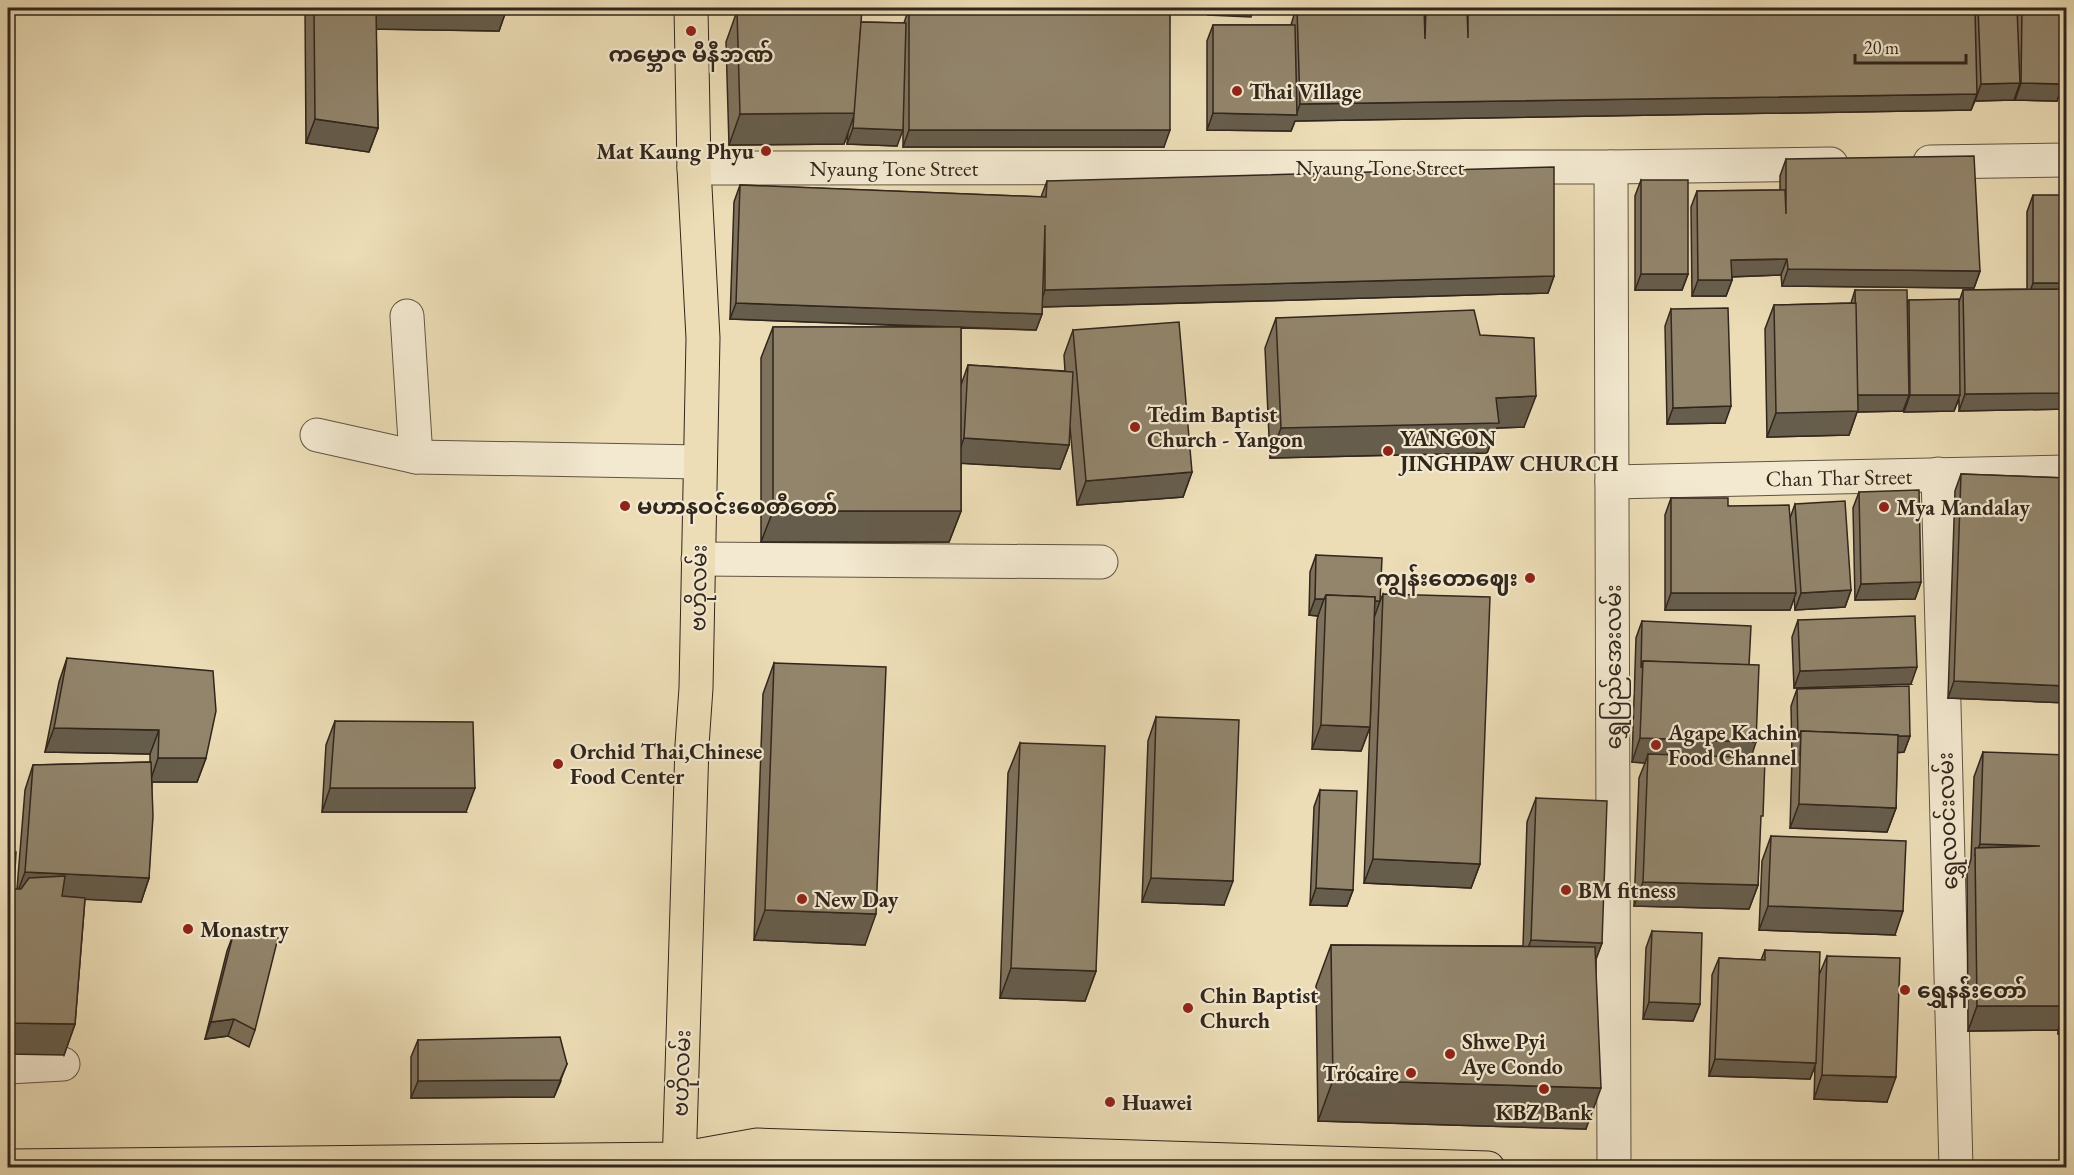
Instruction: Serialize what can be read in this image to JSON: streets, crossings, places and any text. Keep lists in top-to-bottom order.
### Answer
{
  "streets": {
    "main road": ["ဗဟိုလမ်း"],
    "street": [
      "Nyaung Tone Street",
      "Chan Thar Street",
      "ရွှေပြည်အေးလမ်း",
      "ရွှေလဝင်းလမ်း"
    ]
  },
  "crossings": [
    ["Nyaung Tone Street", "ဗဟိုလမ်း"],
    ["Nyaung Tone Street", "ရွှေပြည်အေးလမ်း"],
    ["Chan Thar Street", "ရွှေပြည်အေးလမ်း"],
    ["Chan Thar Street", "ရွှေလဝင်းလမ်း"]
  ],
  "places": [
    "ကမ္ဘောဇ မီနီဘဏ်",
    "Thai Village",
    "Mat Kaung Phyu",
    "Tedim Baptist Church - Yangon",
    "YANGON JINGHPAW CHURCH",
    "မဟာနဝင်းစေတီတော်",
    "Mya Mandalay",
    "ကျွန်းတောဈေး",
    "Agape Kachin Food Channel",
    "Orchid Thai,Chinese Food Center",
    "BM fitness",
    "New Day",
    "Monastry",
    "ရွှေနန်းတော်",
    "Chin Baptist Church",
    "Shwe Pyi Aye Condo",
    "Trócaire",
    "KBZ Bank",
    "Huawei"
  ],
  "scale_bar": "20 m"
}
